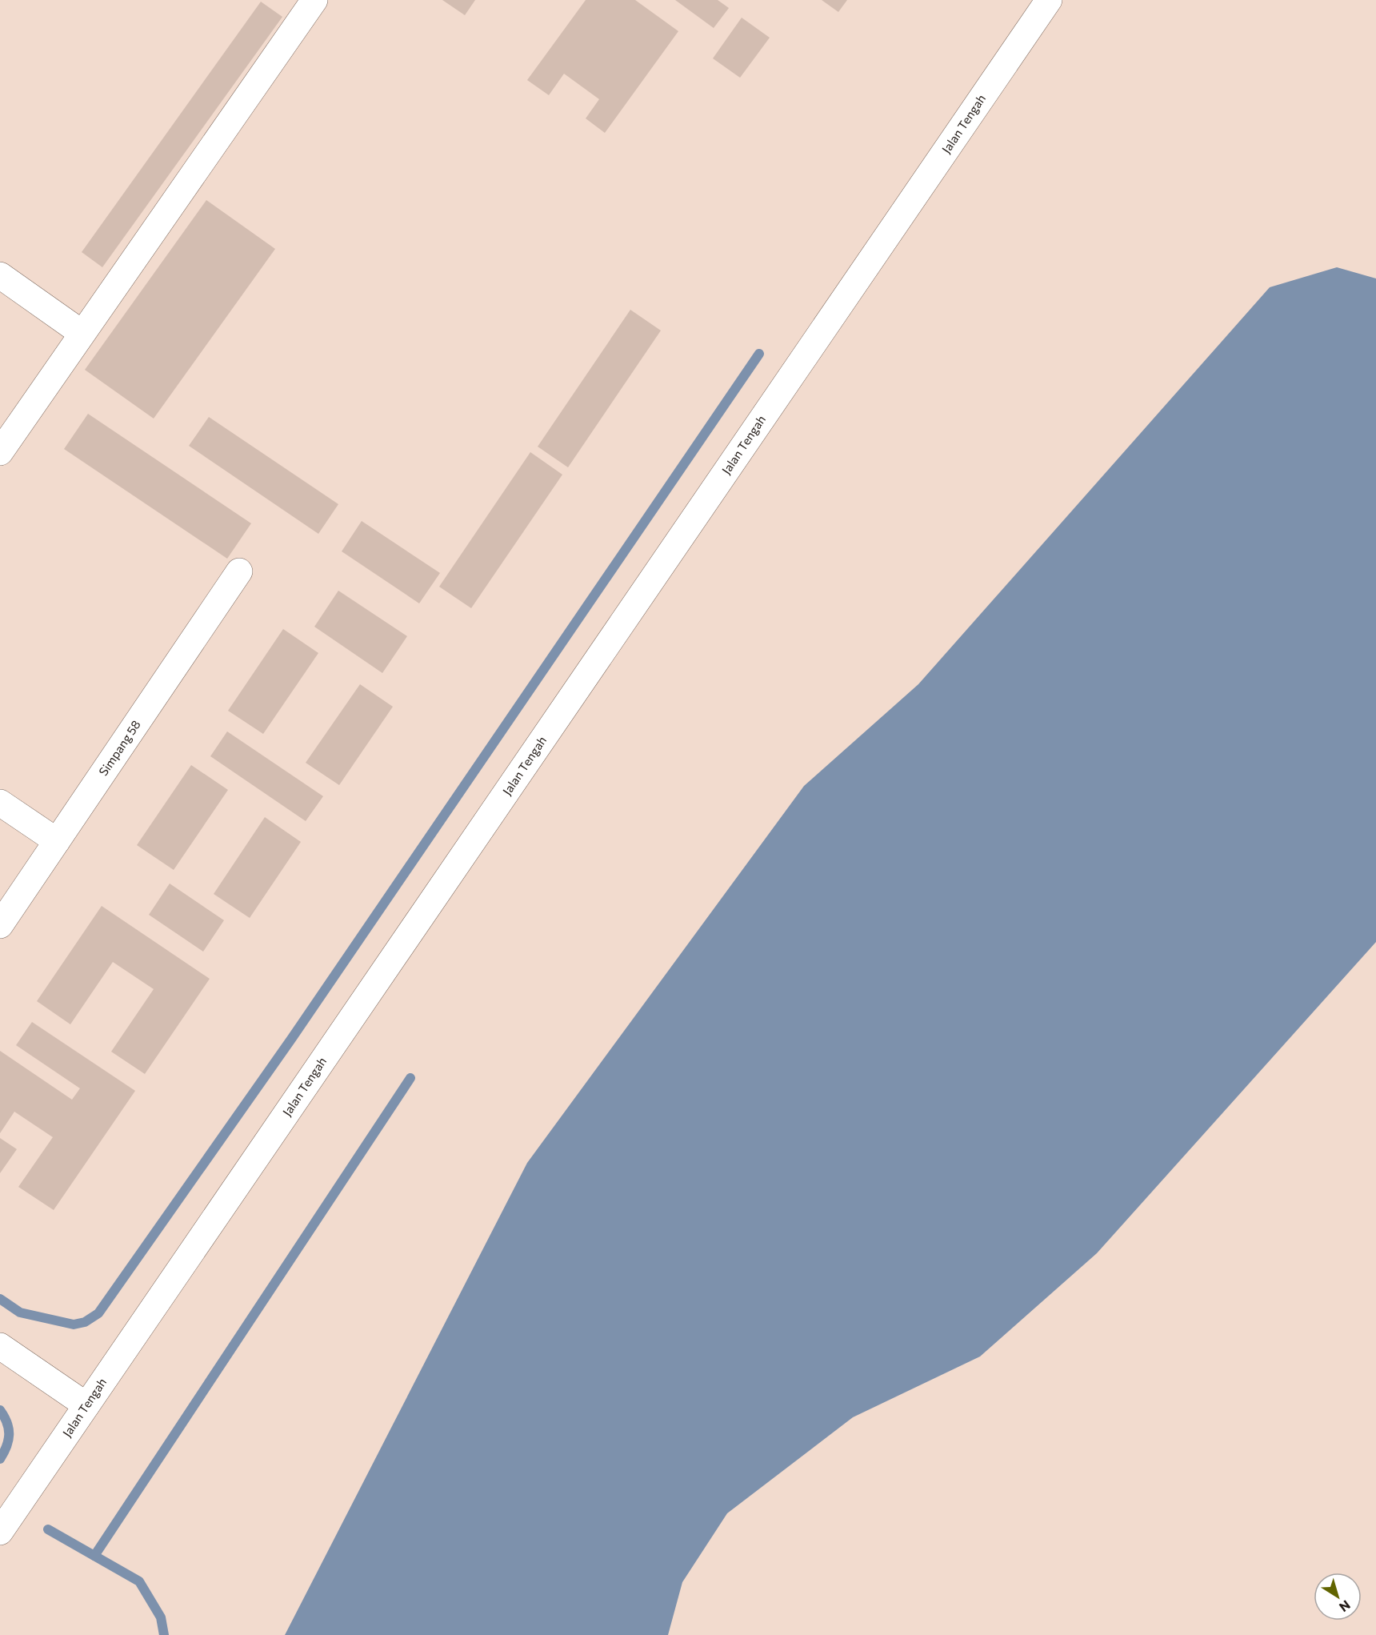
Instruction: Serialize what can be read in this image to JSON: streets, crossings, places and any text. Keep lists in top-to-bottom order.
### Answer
{
  "streets": {
    "main road": ["Jalan Tengah", "Simpang 58"]
  },
  "north": "bottom right"
}
